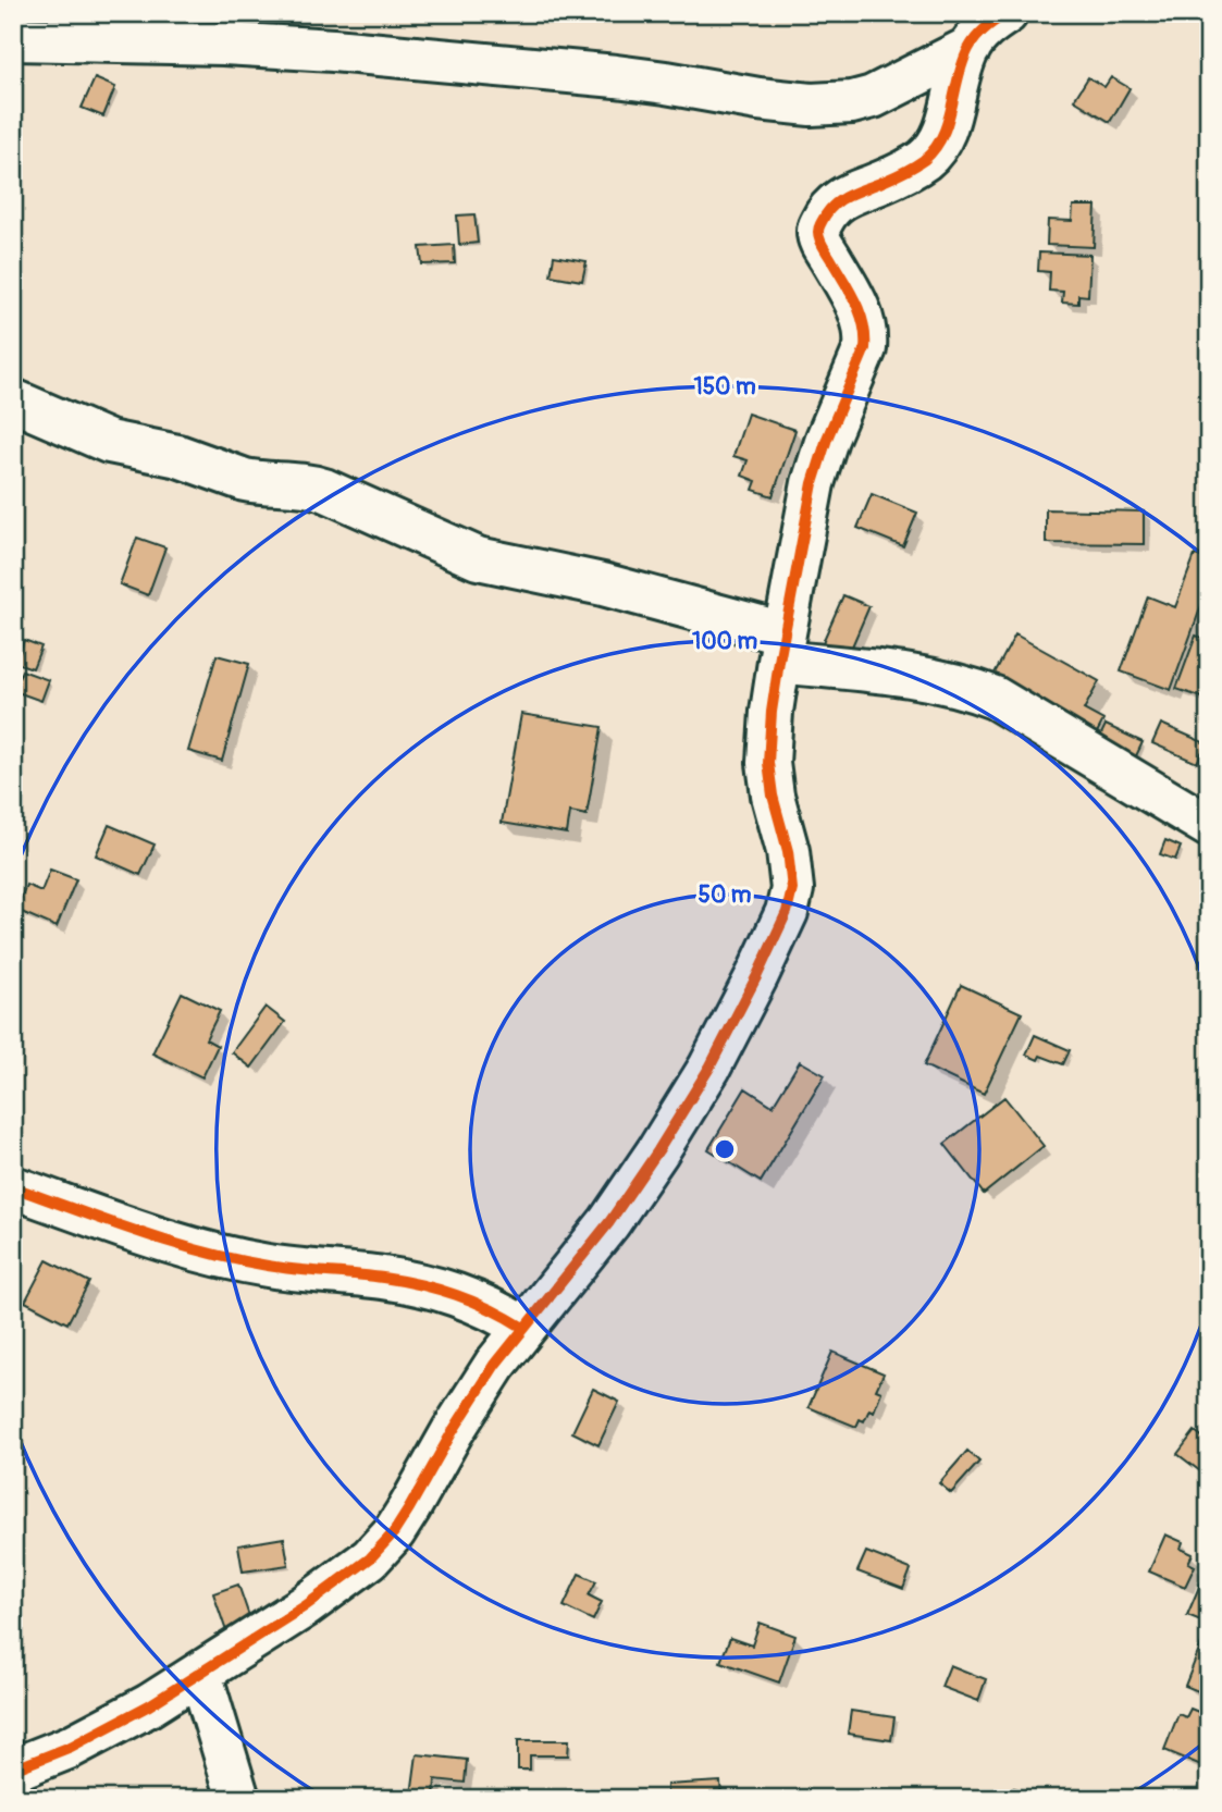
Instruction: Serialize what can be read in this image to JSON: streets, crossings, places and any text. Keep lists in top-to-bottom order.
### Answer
{
  "rings": ["150 m", "100 m", "50 m"]
}
